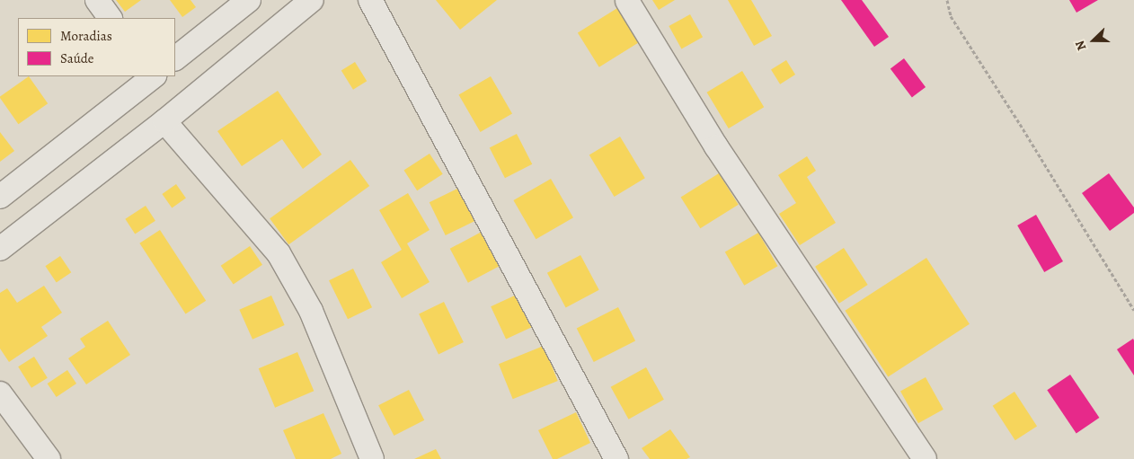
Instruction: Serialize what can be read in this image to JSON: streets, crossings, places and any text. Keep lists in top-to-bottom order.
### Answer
{
  "legend": ["Moradias", "Saúde"],
  "north": "left"
}
